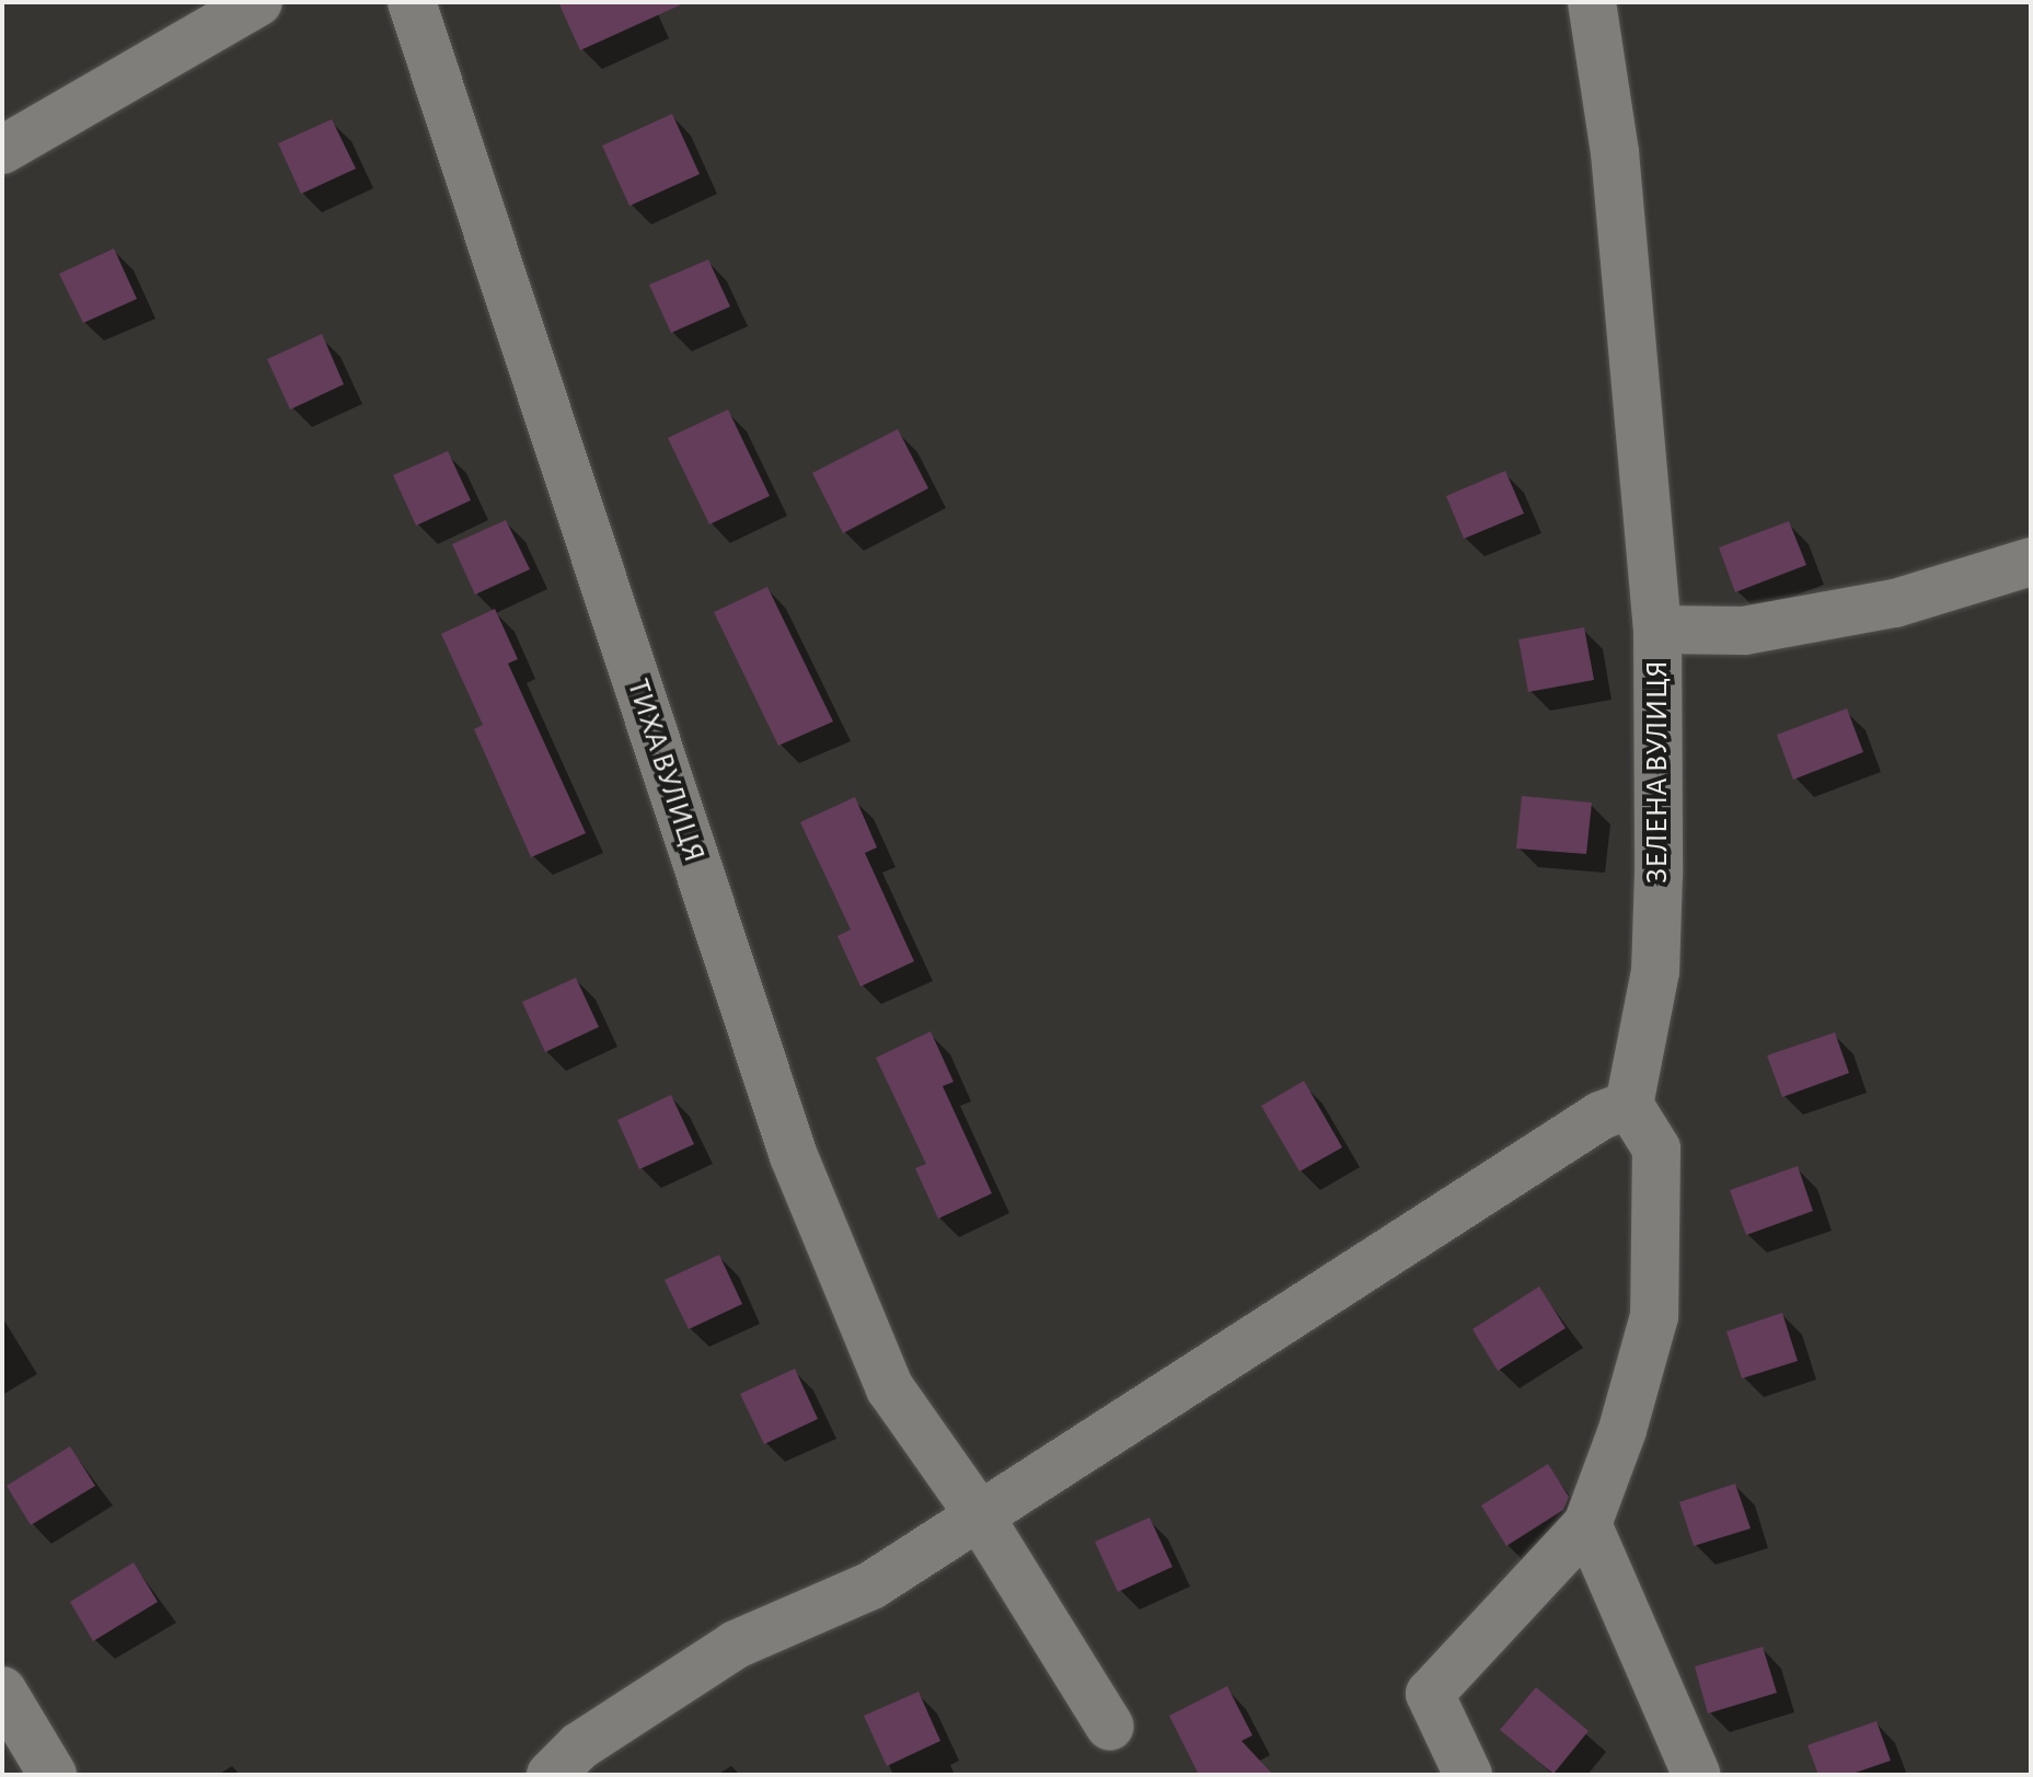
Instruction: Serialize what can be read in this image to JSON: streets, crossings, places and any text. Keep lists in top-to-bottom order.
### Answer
{
  "streets": {
    "street": ["ТИХА ВУЛИЦЯ", "ЗЕЛЕНА ВУЛИЦЯ"]
  }
}
